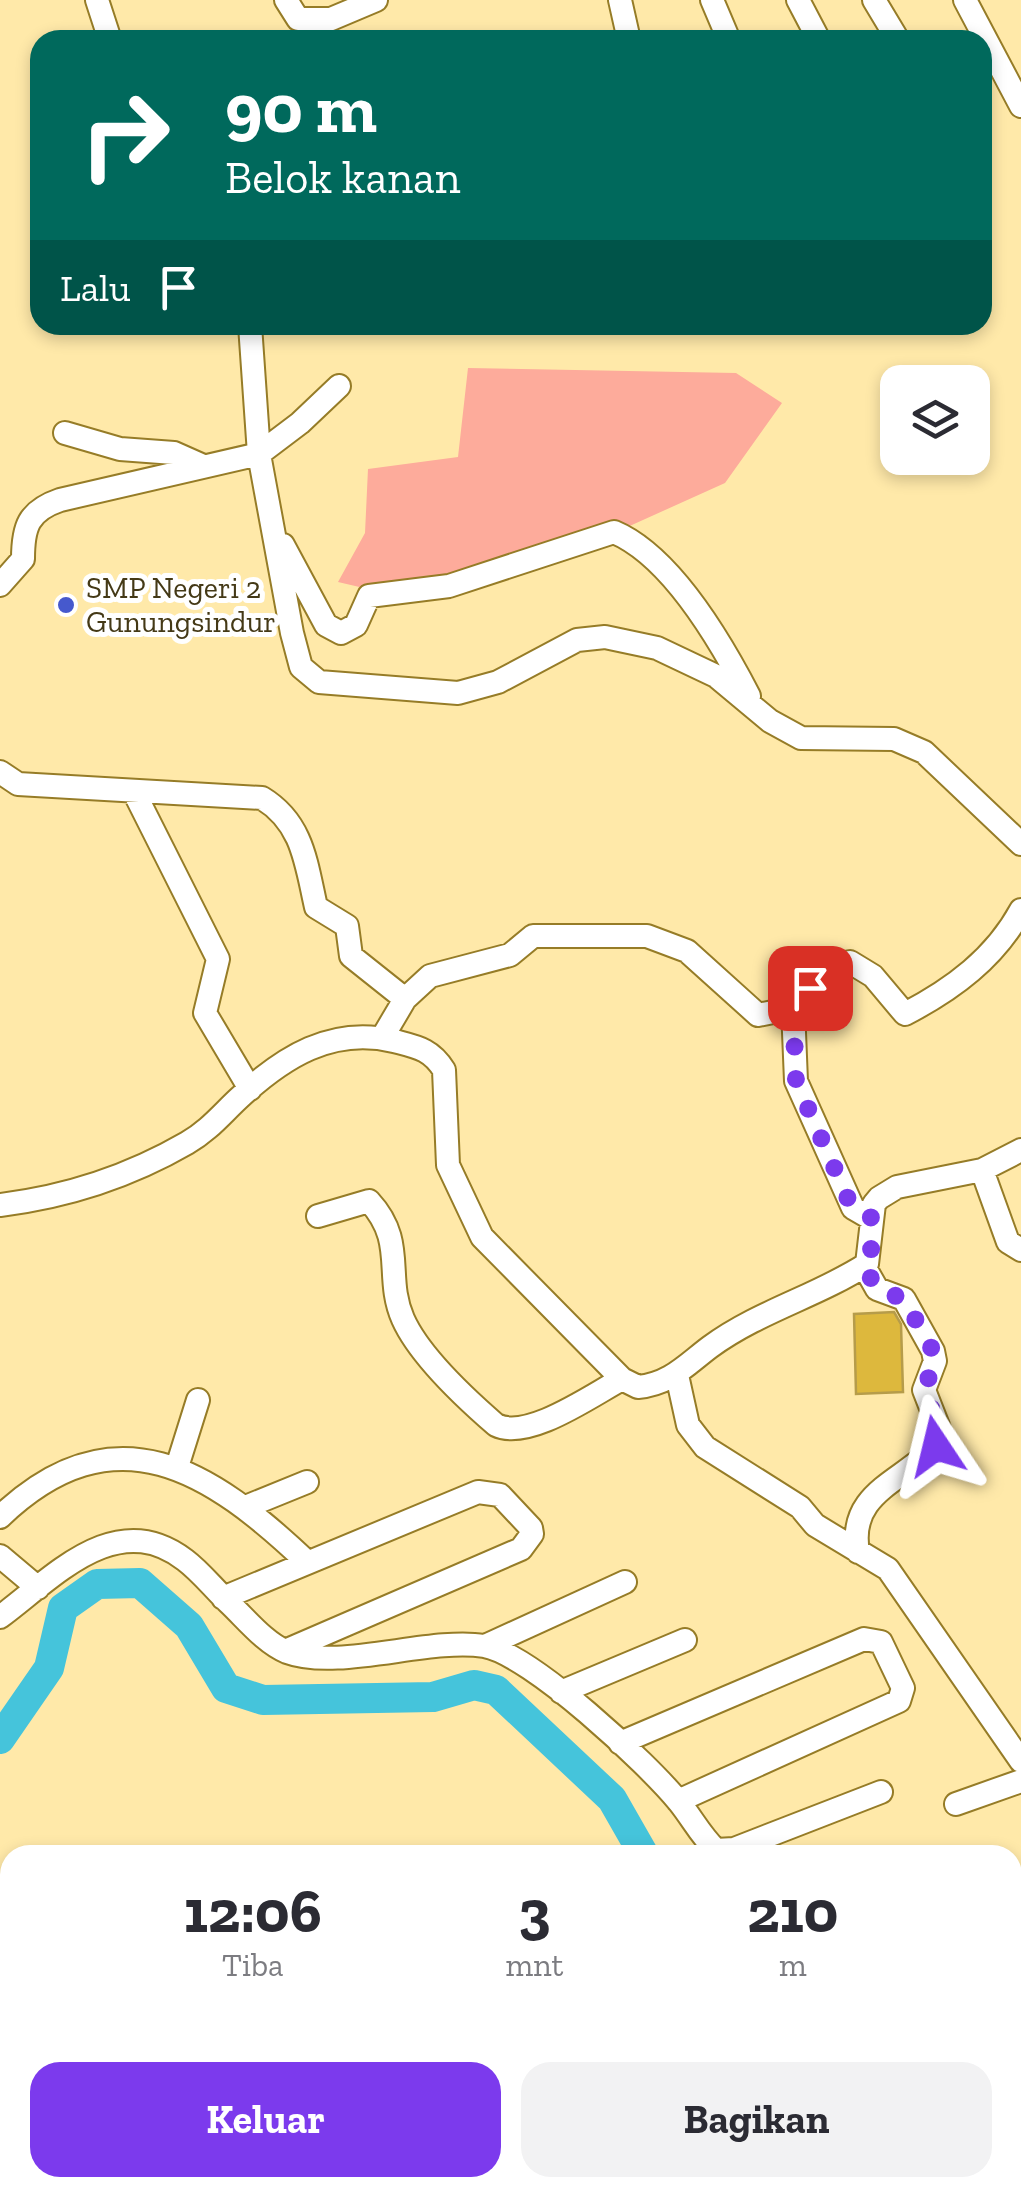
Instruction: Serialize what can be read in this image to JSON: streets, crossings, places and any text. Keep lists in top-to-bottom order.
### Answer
{
  "places": ["SMP Negeri 2 Gunungsindur"],
  "page": {
    "turn": ["90 m", "Belok kanan"],
    "then": "Lalu",
    "eta": [
      "12:06",
      "Tiba",
      "3",
      "mnt",
      "210",
      "m"
    ],
    "buttons": ["Keluar", "Bagikan"]
  }
}
